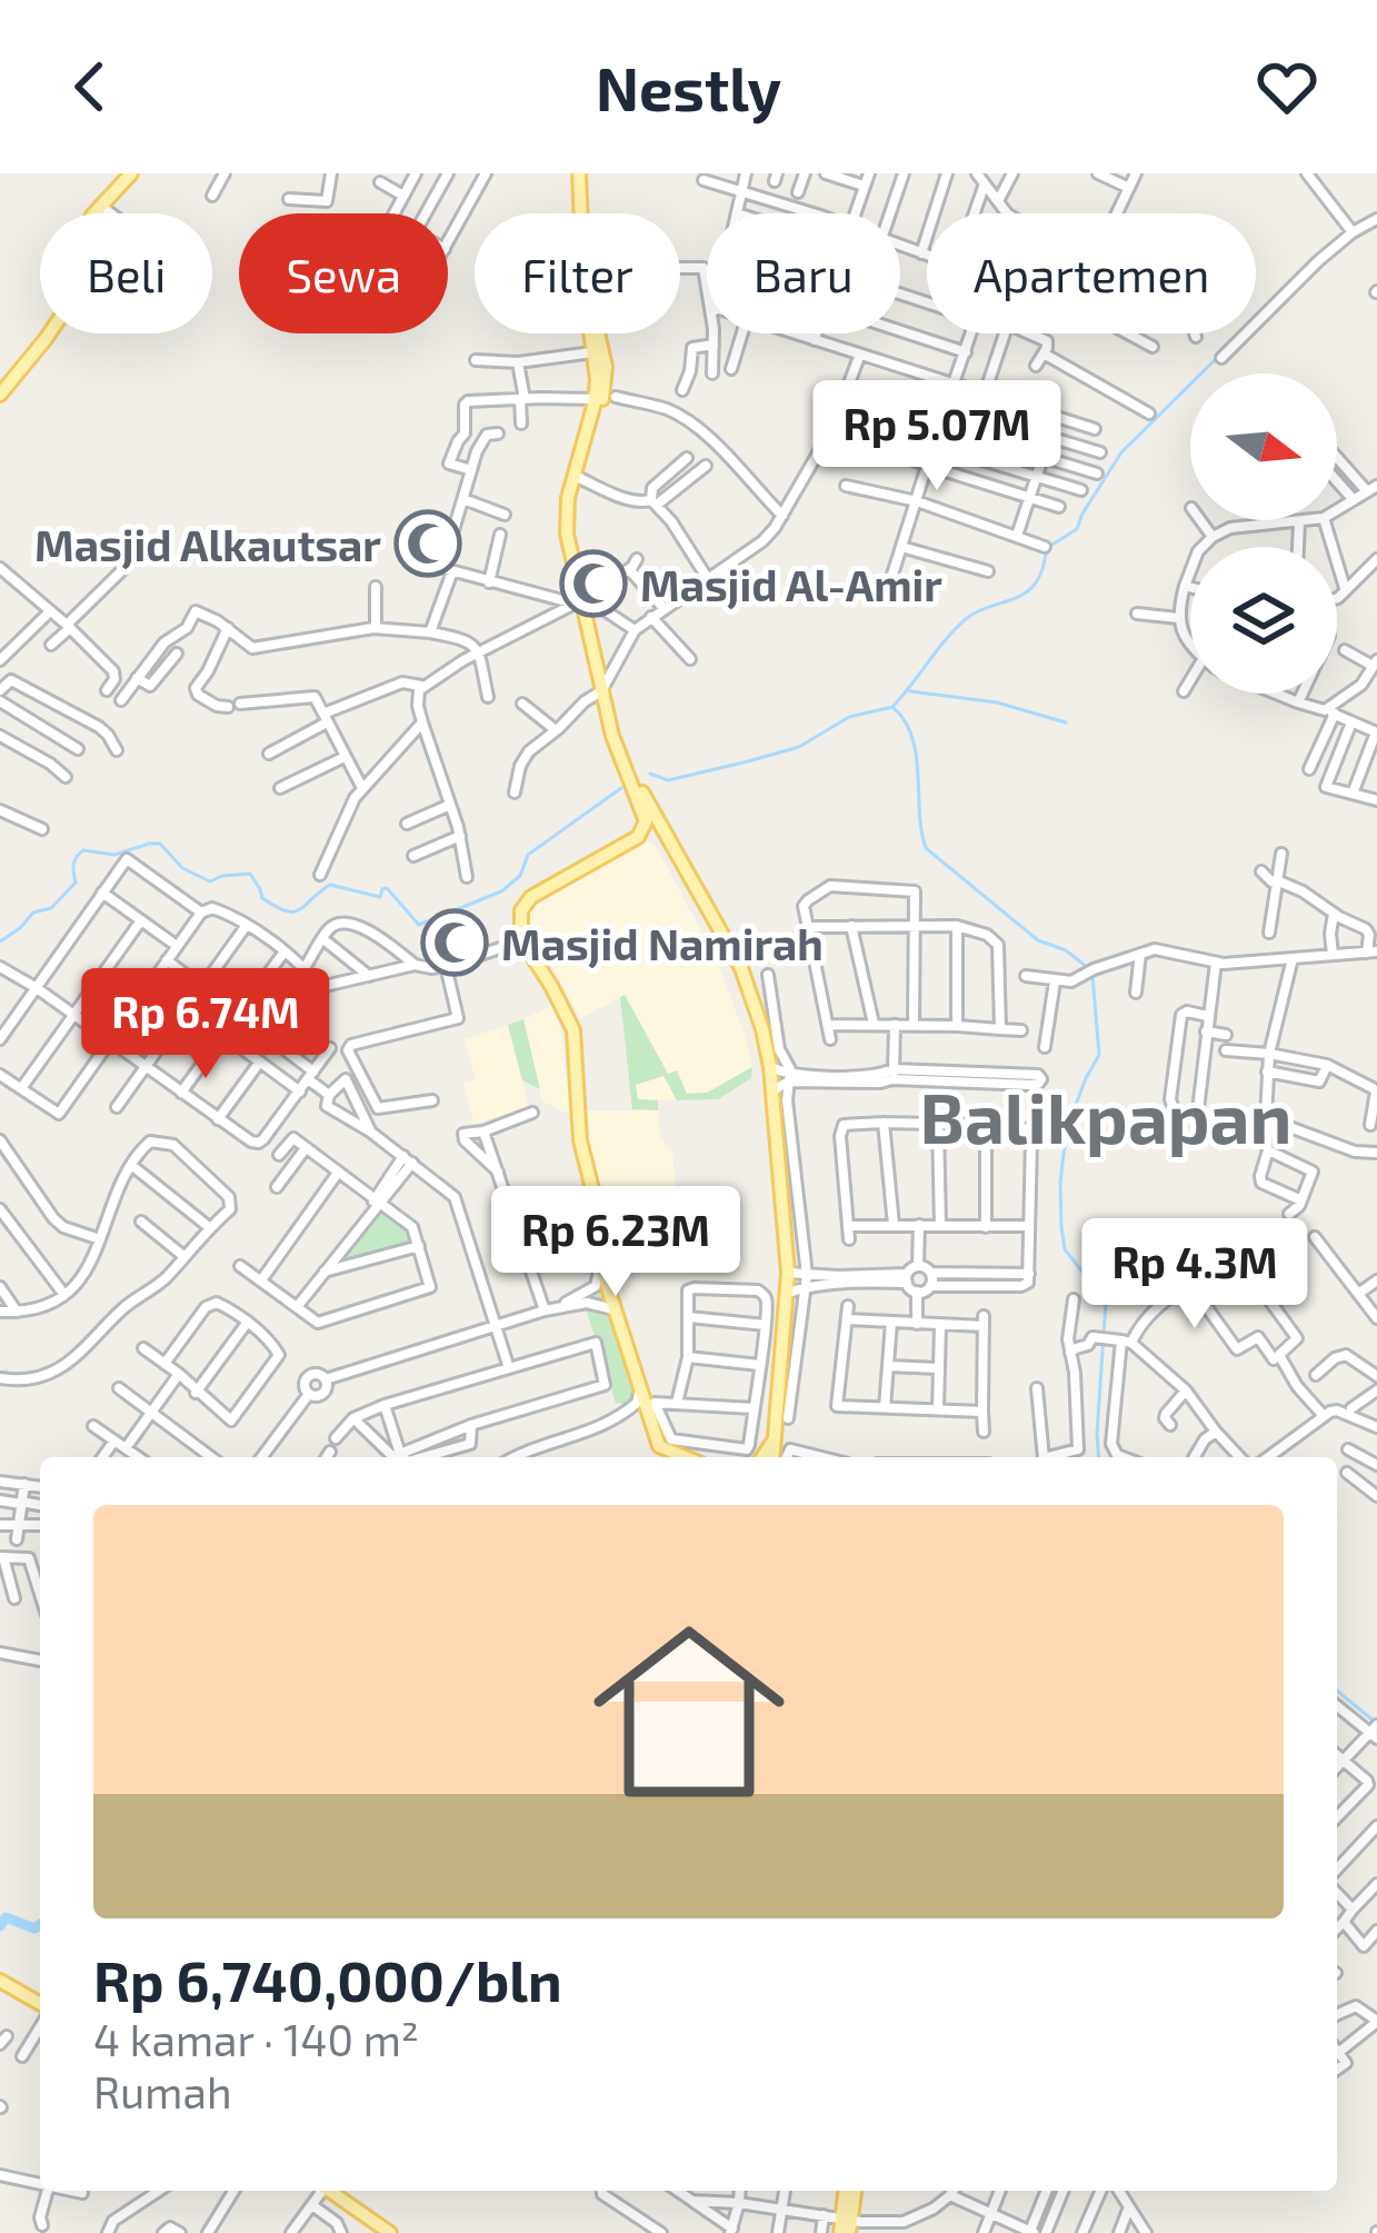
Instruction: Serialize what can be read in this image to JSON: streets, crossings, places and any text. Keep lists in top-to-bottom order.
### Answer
{
  "districts": ["Balikpapan"],
  "places": {
    "mosque": ["Masjid Alkautsar", "Masjid Al-Amir", "Masjid Namirah"]
  },
  "north": "right",
  "page": {
    "header": "Nestly",
    "chip": [
      "Beli",
      "Sewa",
      "Filter",
      "Baru",
      "Apartemen"
    ],
    "price": [
      "Rp 5.07M",
      "Rp 6.74M",
      "Rp 6.23M",
      "Rp 4.3M"
    ],
    "list": [
      {
        "name": "Rp 6,740,000/bln",
        "note": "4 kamar · 140 m² · Rumah"
      }
    ]
  }
}
